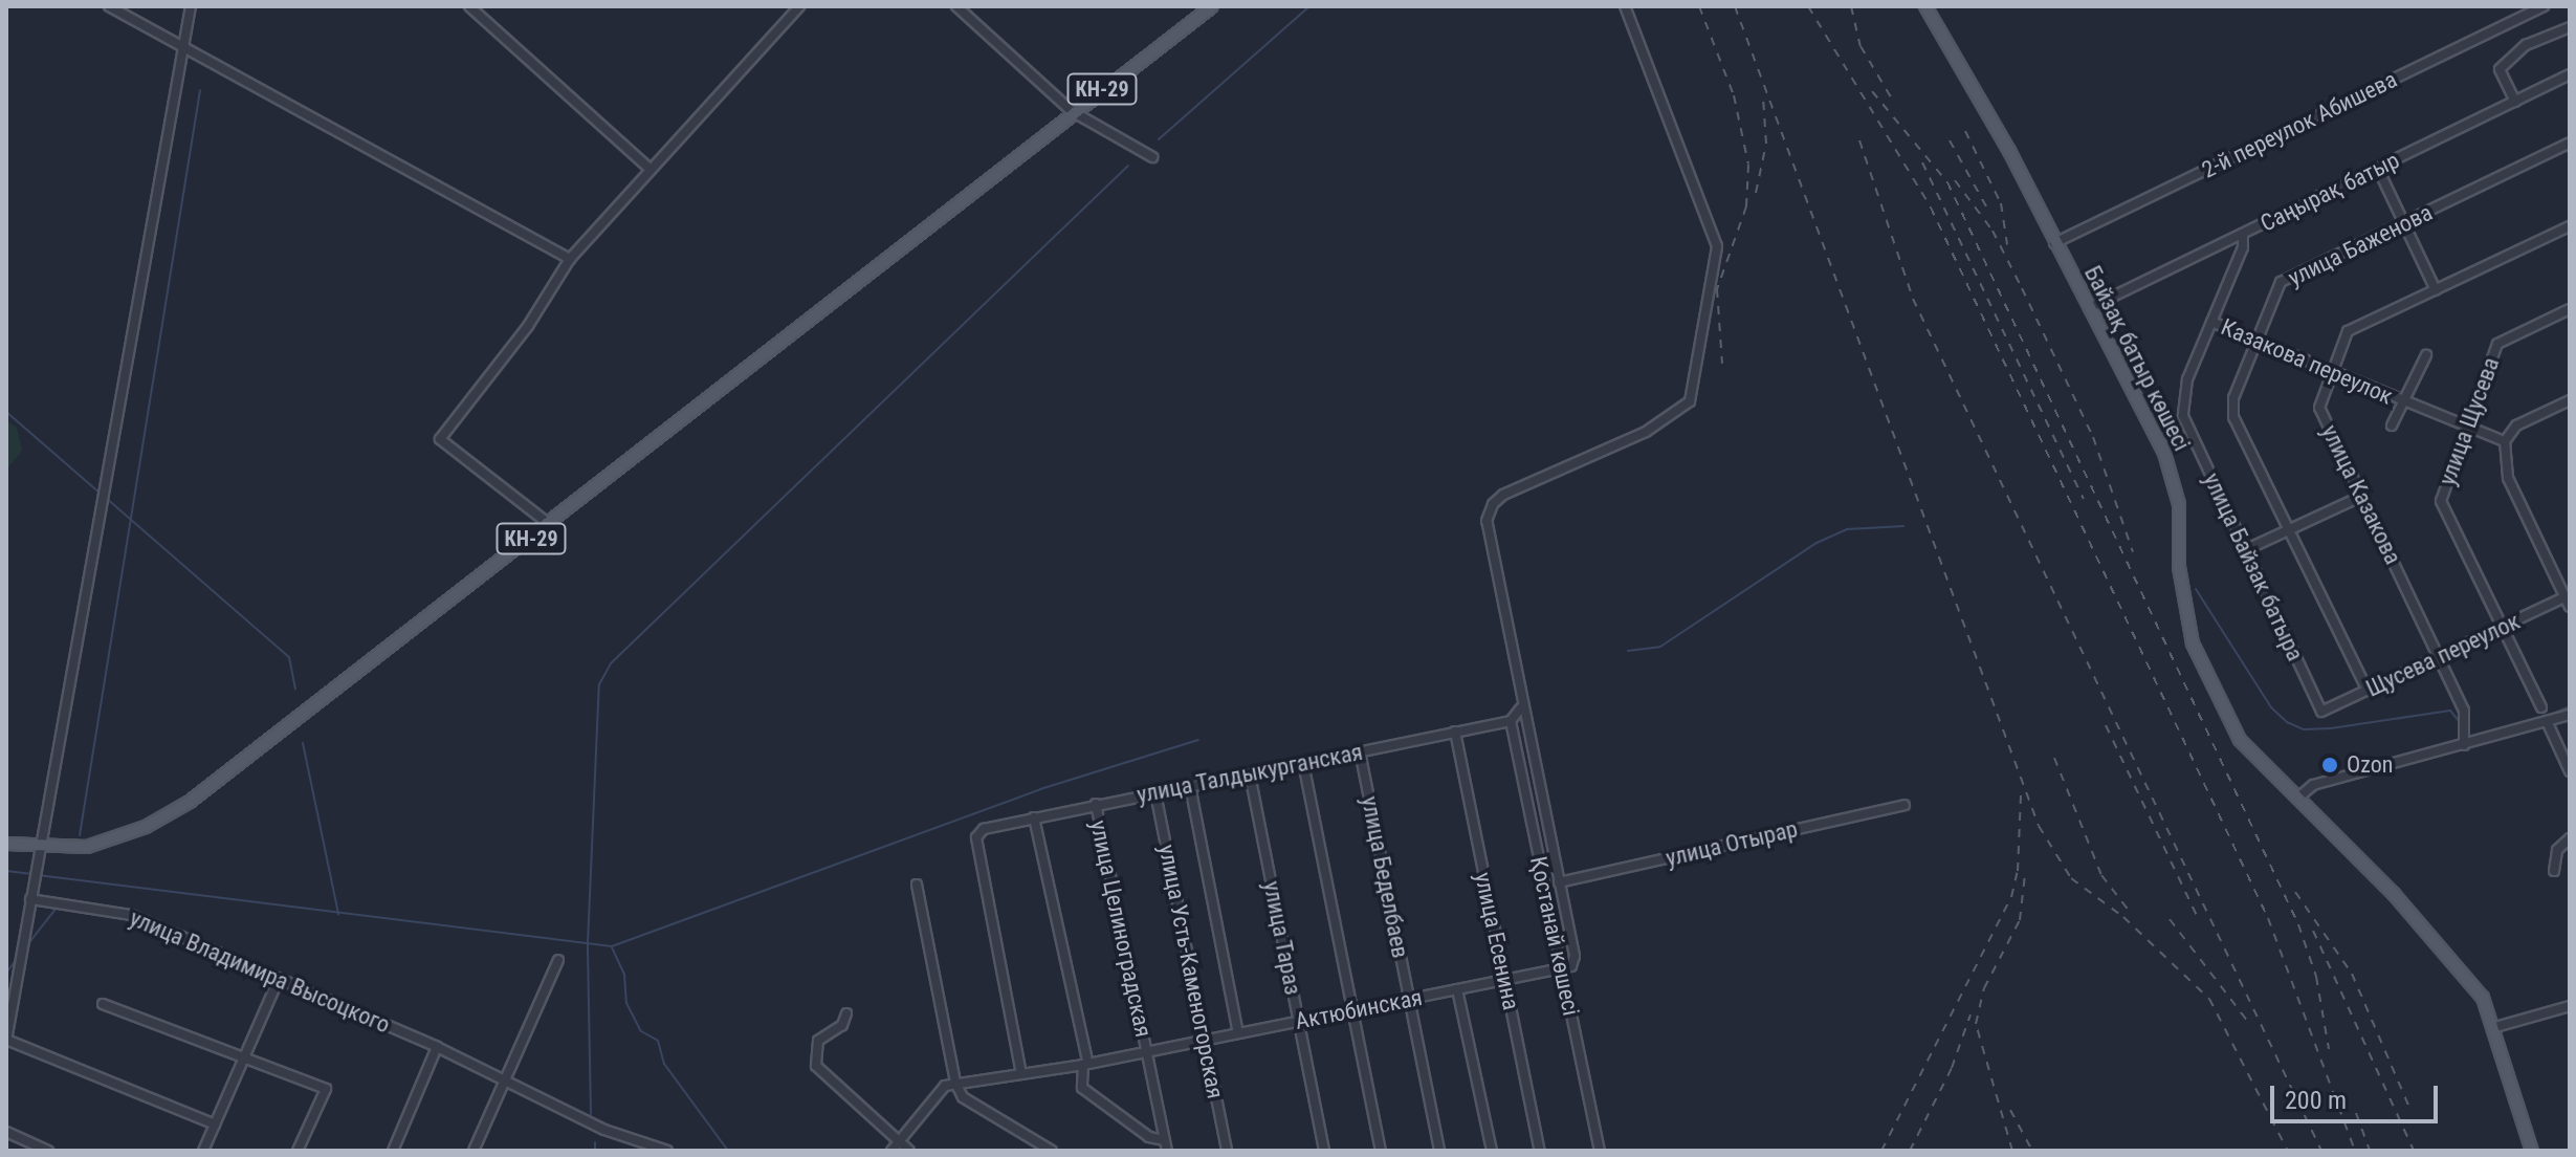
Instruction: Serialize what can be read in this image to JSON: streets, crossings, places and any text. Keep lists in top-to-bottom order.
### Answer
{
  "streets": {
    "main road": ["КН-29", "Байзақ батыр көшесі"],
    "street": [
      "2-й переулок Абишева",
      "Саңырақ батыр",
      "улица Баженова",
      "Казакова переулок",
      "улица Щусева",
      "улица Казакова",
      "улица Байзак батыра",
      "Щусева переулок",
      "улица Талдыкурганская",
      "улица Отырар",
      "улица Беделбаев",
      "улица Целиноградская",
      "Қостанай көшесі",
      "улица Тараз",
      "улица Есенина",
      "улица Владимира Высоцкого",
      "улица Усть-Каменогорская",
      "Актюбинская"
    ]
  },
  "crossings": [
    ["2-й переулок Абишева", "Байзақ батыр көшесі"],
    ["Саңырақ батыр", "Байзақ батыр көшесі"],
    ["Саңырақ батыр", "улица Байзак батыра"],
    ["улица Баженова", "Казакова переулок"],
    ["улица Баженова", "Щусева переулок"],
    ["Казакова переулок", "улица Щусева"],
    ["Казакова переулок", "улица Казакова"],
    ["Казакова переулок", "улица Байзак батыра"],
    ["улица Щусева", "Щусева переулок"],
    ["улица Казакова", "Щусева переулок"],
    ["улица Байзак батыра", "Щусева переулок"],
    ["улица Талдыкурганская", "улица Беделбаев"],
    ["улица Талдыкурганская", "улица Целиноградская"],
    ["улица Талдыкурганская", "Қостанай көшесі"],
    ["улица Талдыкурганская", "улица Тараз"],
    ["улица Талдыкурганская", "улица Есенина"],
    ["улица Талдыкурганская", "улица Усть-Каменогорская"],
    ["улица Талдыкурганская", "Актюбинская"],
    ["улица Отырар", "Актюбинская"],
    ["улица Беделбаев", "Актюбинская"],
    ["улица Целиноградская", "Актюбинская"],
    ["Қостанай көшесі", "Актюбинская"],
    ["улица Тараз", "Актюбинская"],
    ["улица Есенина", "Актюбинская"],
    ["улица Усть-Каменогорская", "Актюбинская"]
  ],
  "places": ["Ozon"],
  "scale_bar": "200 m"
}
